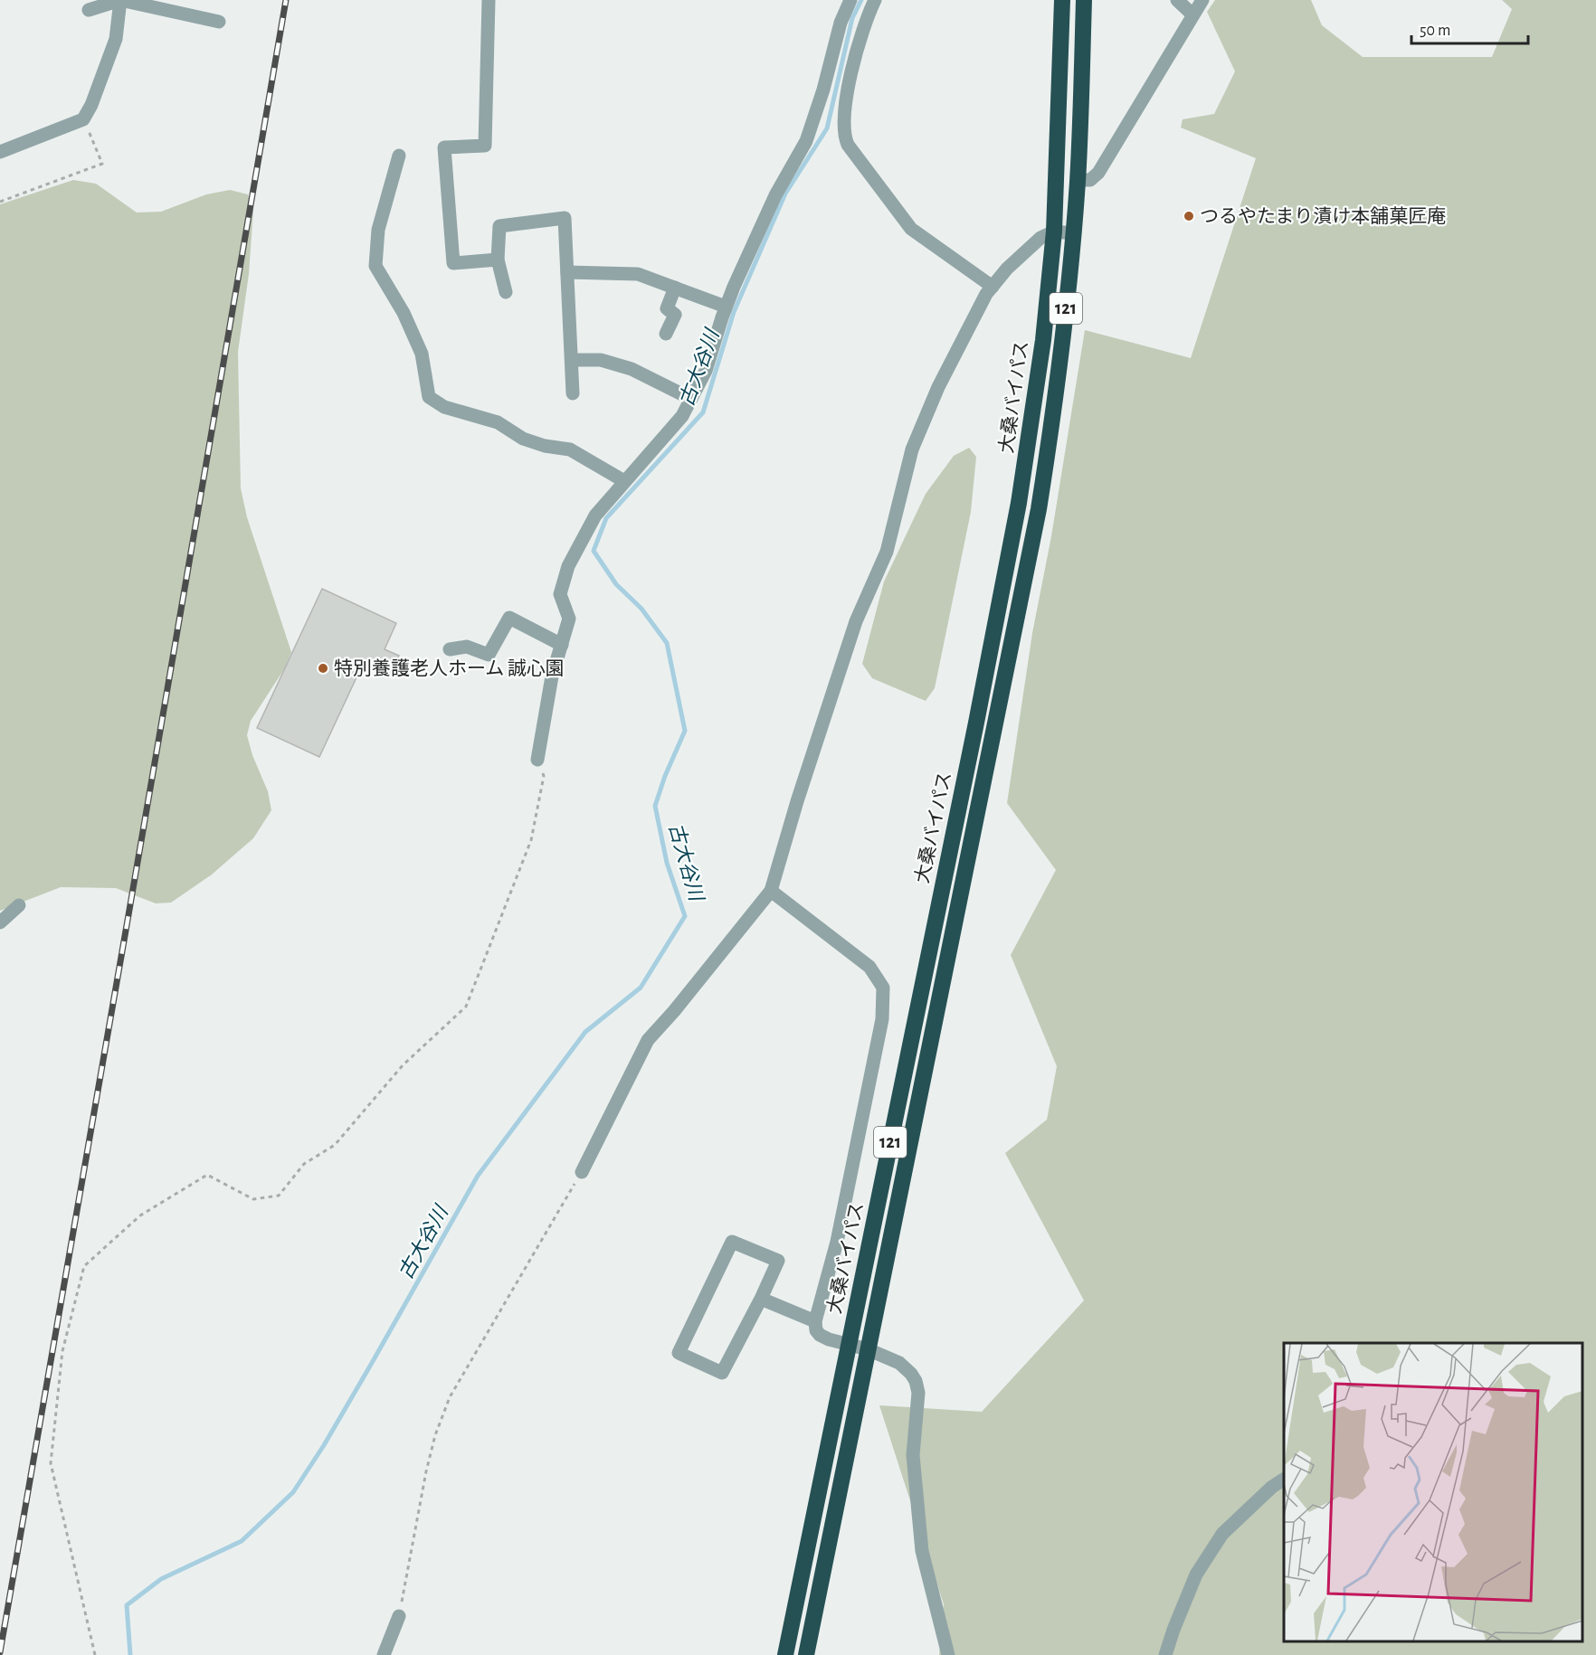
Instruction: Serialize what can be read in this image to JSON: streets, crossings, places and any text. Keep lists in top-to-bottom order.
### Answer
{
  "streets": {
    "highway": ["121", "大桑バイパス"]
  },
  "water": ["古大谷川"],
  "places": ["つるやたまり漬け本舗菓匠庵", "特別養護老人ホーム 誠心園"],
  "scale_bar": "50 m"
}
